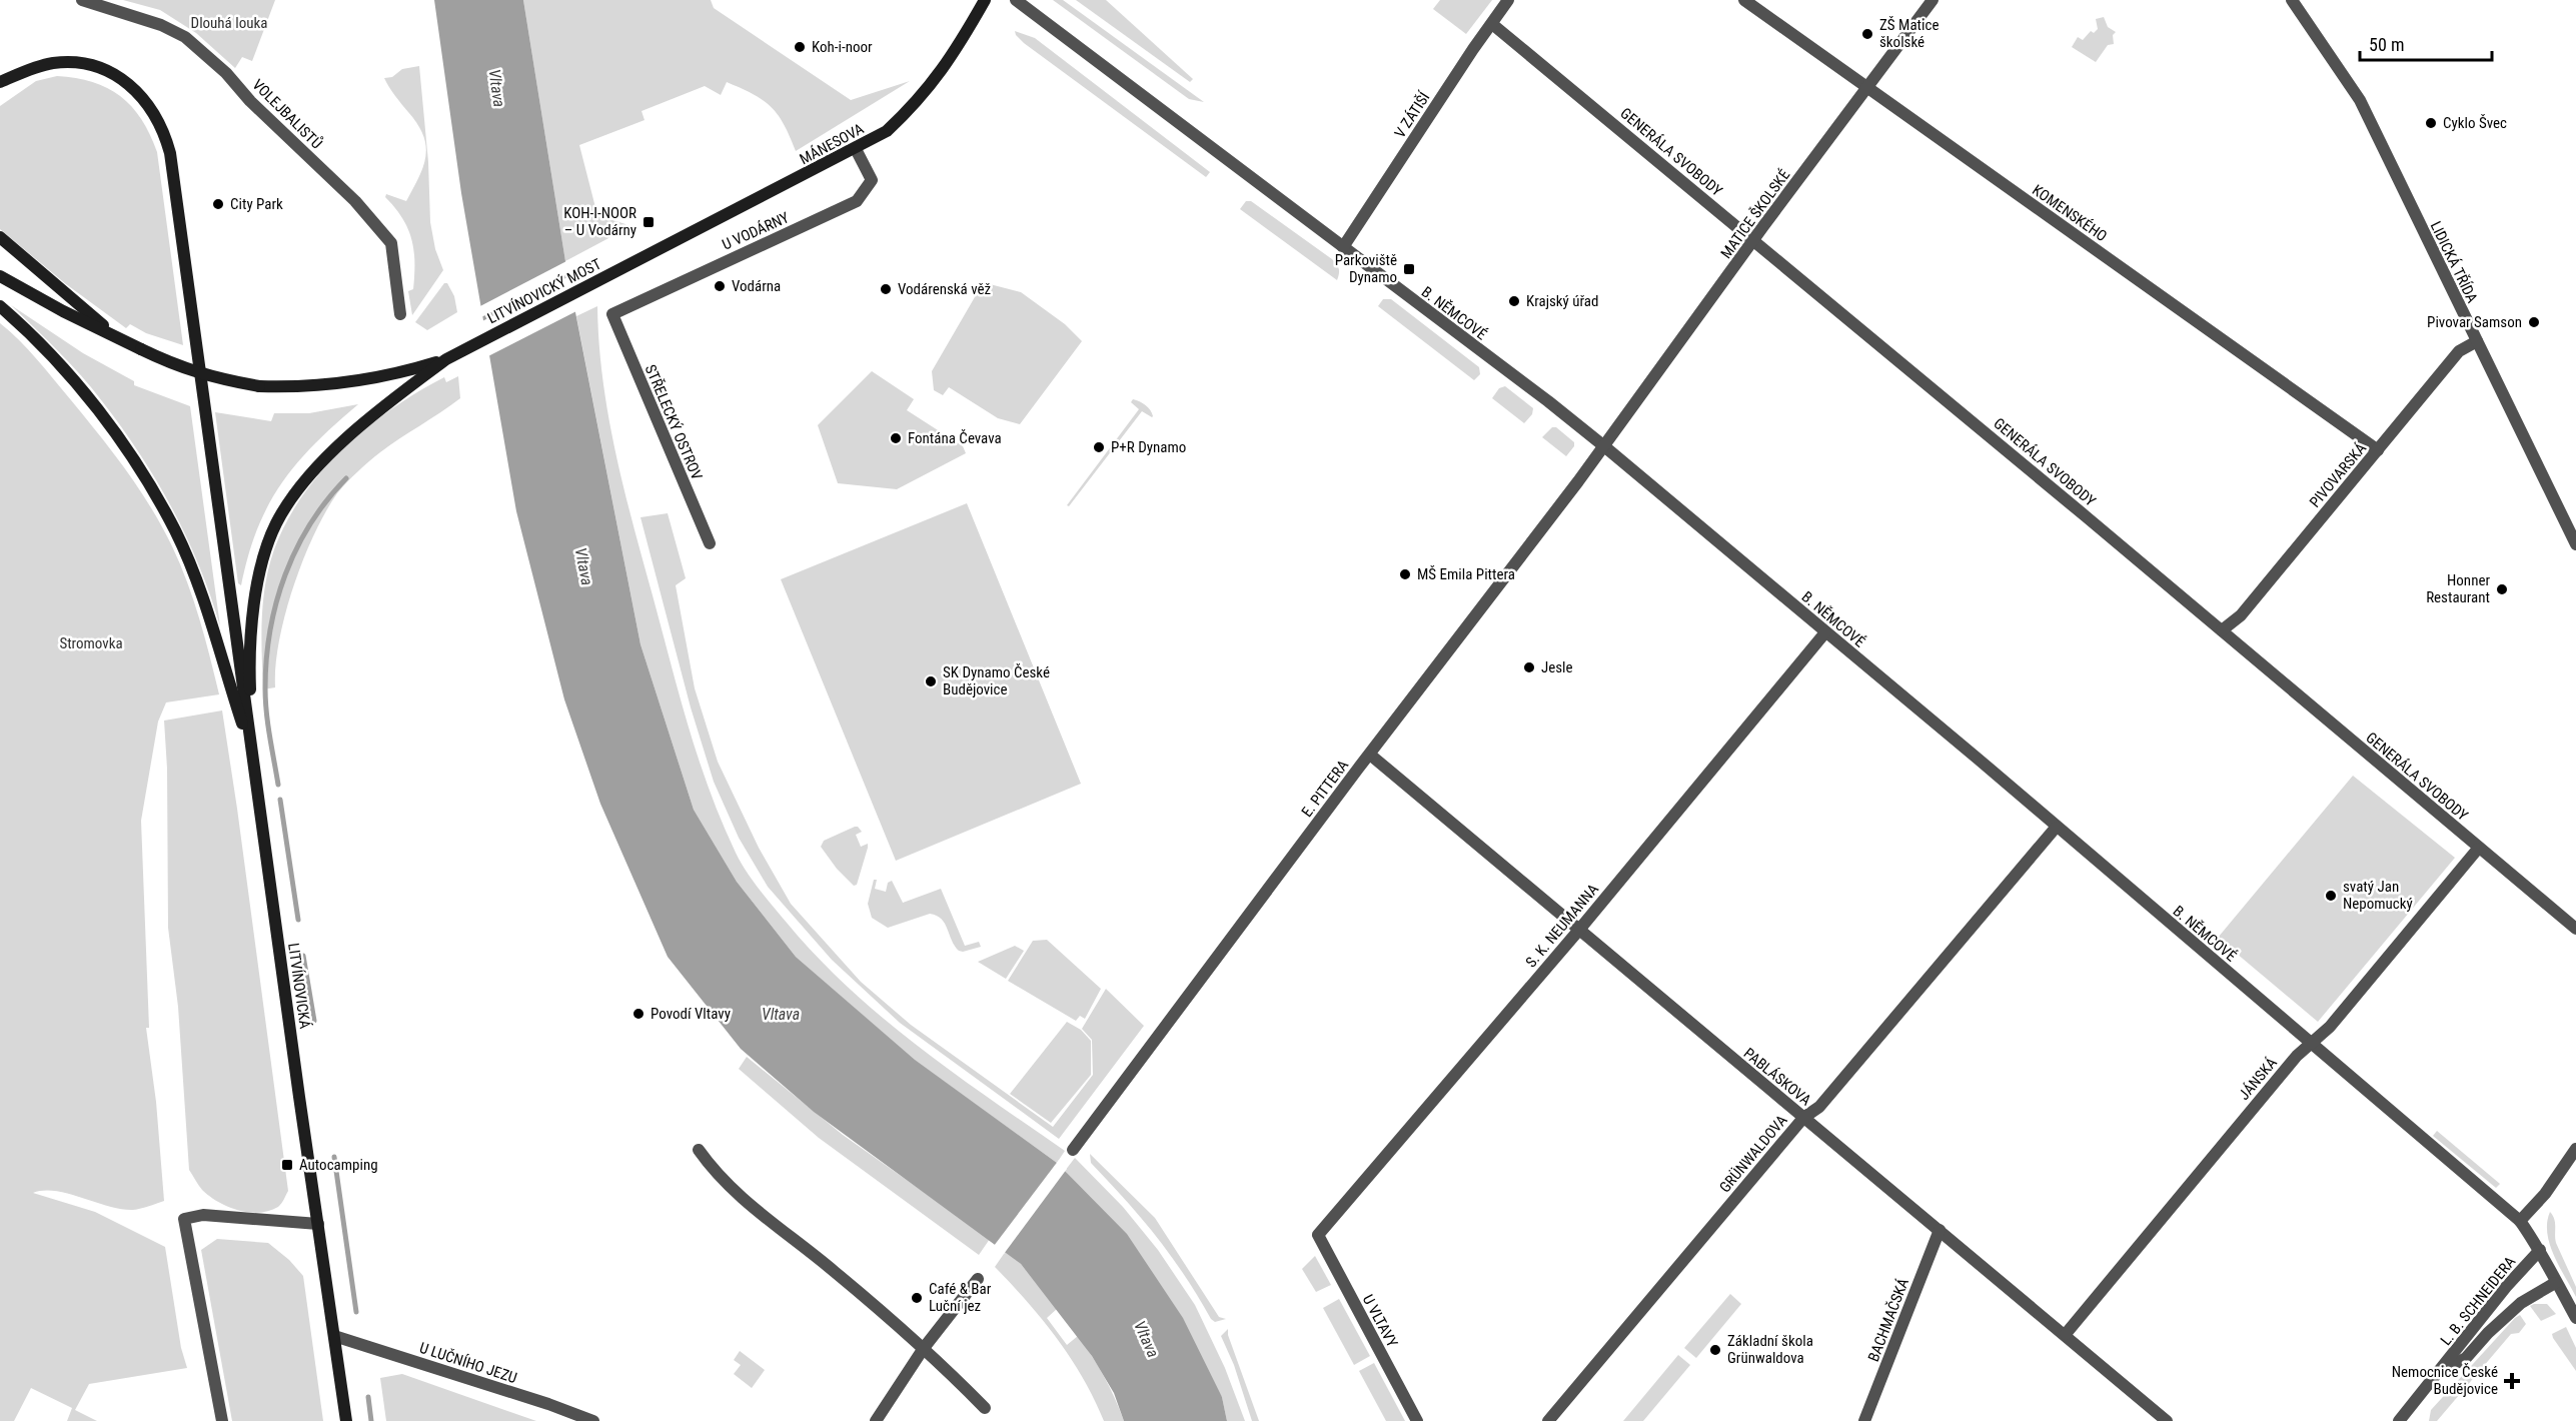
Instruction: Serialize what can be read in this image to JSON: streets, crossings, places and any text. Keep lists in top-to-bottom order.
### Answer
{
  "streets": {
    "main road": ["MÁNESOVA", "LITVÍNOVICKÝ MOST", "LITVÍNOVICKÁ"],
    "street": [
      "VOLEJBALISTŮ",
      "V ZÁTIŠÍ",
      "GENERÁLA SVOBODY",
      "KOMENSKÉHO",
      "MATICE ŠKOLSKÉ",
      "U VODÁRNY",
      "LIDICKÁ TŘÍDA",
      "B. NĚMCOVÉ",
      "STŘELECKÝ OSTROV",
      "PIVOVARSKÁ",
      "E. PITTERA",
      "S. K. NEUMANNA",
      "PABLÁSKOVA",
      "JÁNSKÁ",
      "GRÜNWALDOVA",
      "L. B. SCHNEIDERA",
      "BACHMAČSKÁ",
      "U VLTAVY",
      "U LUČNÍHO JEZU"
    ]
  },
  "crossings": [
    ["V ZÁTIŠÍ", "GENERÁLA SVOBODY"],
    ["V ZÁTIŠÍ", "B. NĚMCOVÉ"],
    ["MÁNESOVA", "U VODÁRNY"],
    ["MÁNESOVA", "LITVÍNOVICKÝ MOST"],
    ["GENERÁLA SVOBODY", "MATICE ŠKOLSKÉ"],
    ["GENERÁLA SVOBODY", "PIVOVARSKÁ"],
    ["GENERÁLA SVOBODY", "JÁNSKÁ"],
    ["KOMENSKÉHO", "MATICE ŠKOLSKÉ"],
    ["KOMENSKÉHO", "PIVOVARSKÁ"],
    ["MATICE ŠKOLSKÉ", "B. NĚMCOVÉ"],
    ["MATICE ŠKOLSKÉ", "E. PITTERA"],
    ["U VODÁRNY", "STŘELECKÝ OSTROV"],
    ["LIDICKÁ TŘÍDA", "PIVOVARSKÁ"],
    ["B. NĚMCOVÉ", "E. PITTERA"],
    ["B. NĚMCOVÉ", "S. K. NEUMANNA"],
    ["B. NĚMCOVÉ", "JÁNSKÁ"],
    ["B. NĚMCOVÉ", "GRÜNWALDOVA"],
    ["B. NĚMCOVÉ", "L. B. SCHNEIDERA"],
    ["E. PITTERA", "PABLÁSKOVA"],
    ["S. K. NEUMANNA", "PABLÁSKOVA"],
    ["S. K. NEUMANNA", "U VLTAVY"],
    ["LITVÍNOVICKÁ", "U LUČNÍHO JEZU"],
    ["PABLÁSKOVA", "JÁNSKÁ"],
    ["PABLÁSKOVA", "GRÜNWALDOVA"],
    ["PABLÁSKOVA", "BACHMAČSKÁ"]
  ],
  "water": ["Vltava"],
  "parks": ["Dlouhá louka", "Stromovka"],
  "places": {
    "other": [
      "ZŠ Matice školské",
      "Koh-i-noor",
      "Cyklo Švec",
      "City Park",
      "Vodárna",
      "Vodárenská věž",
      "Krajský úřad",
      "Pivovar Samson",
      "Fontána Čevava",
      "P+R Dynamo",
      "MŠ Emila Pittera",
      "Honner Restaurant",
      "Jesle",
      "SK Dynamo České Budějovice",
      "svatý Jan Nepomucký",
      "Povodí Vltavy",
      "Café & Bar Luční jez",
      "Základní škola Grünwaldova"
    ],
    "transit": ["KOH-I-NOOR – U Vodárny", "Parkoviště Dynamo", "Autocamping"],
    "health": ["Nemocnice České Budějovice"]
  },
  "scale_bar": "50 m"
}
